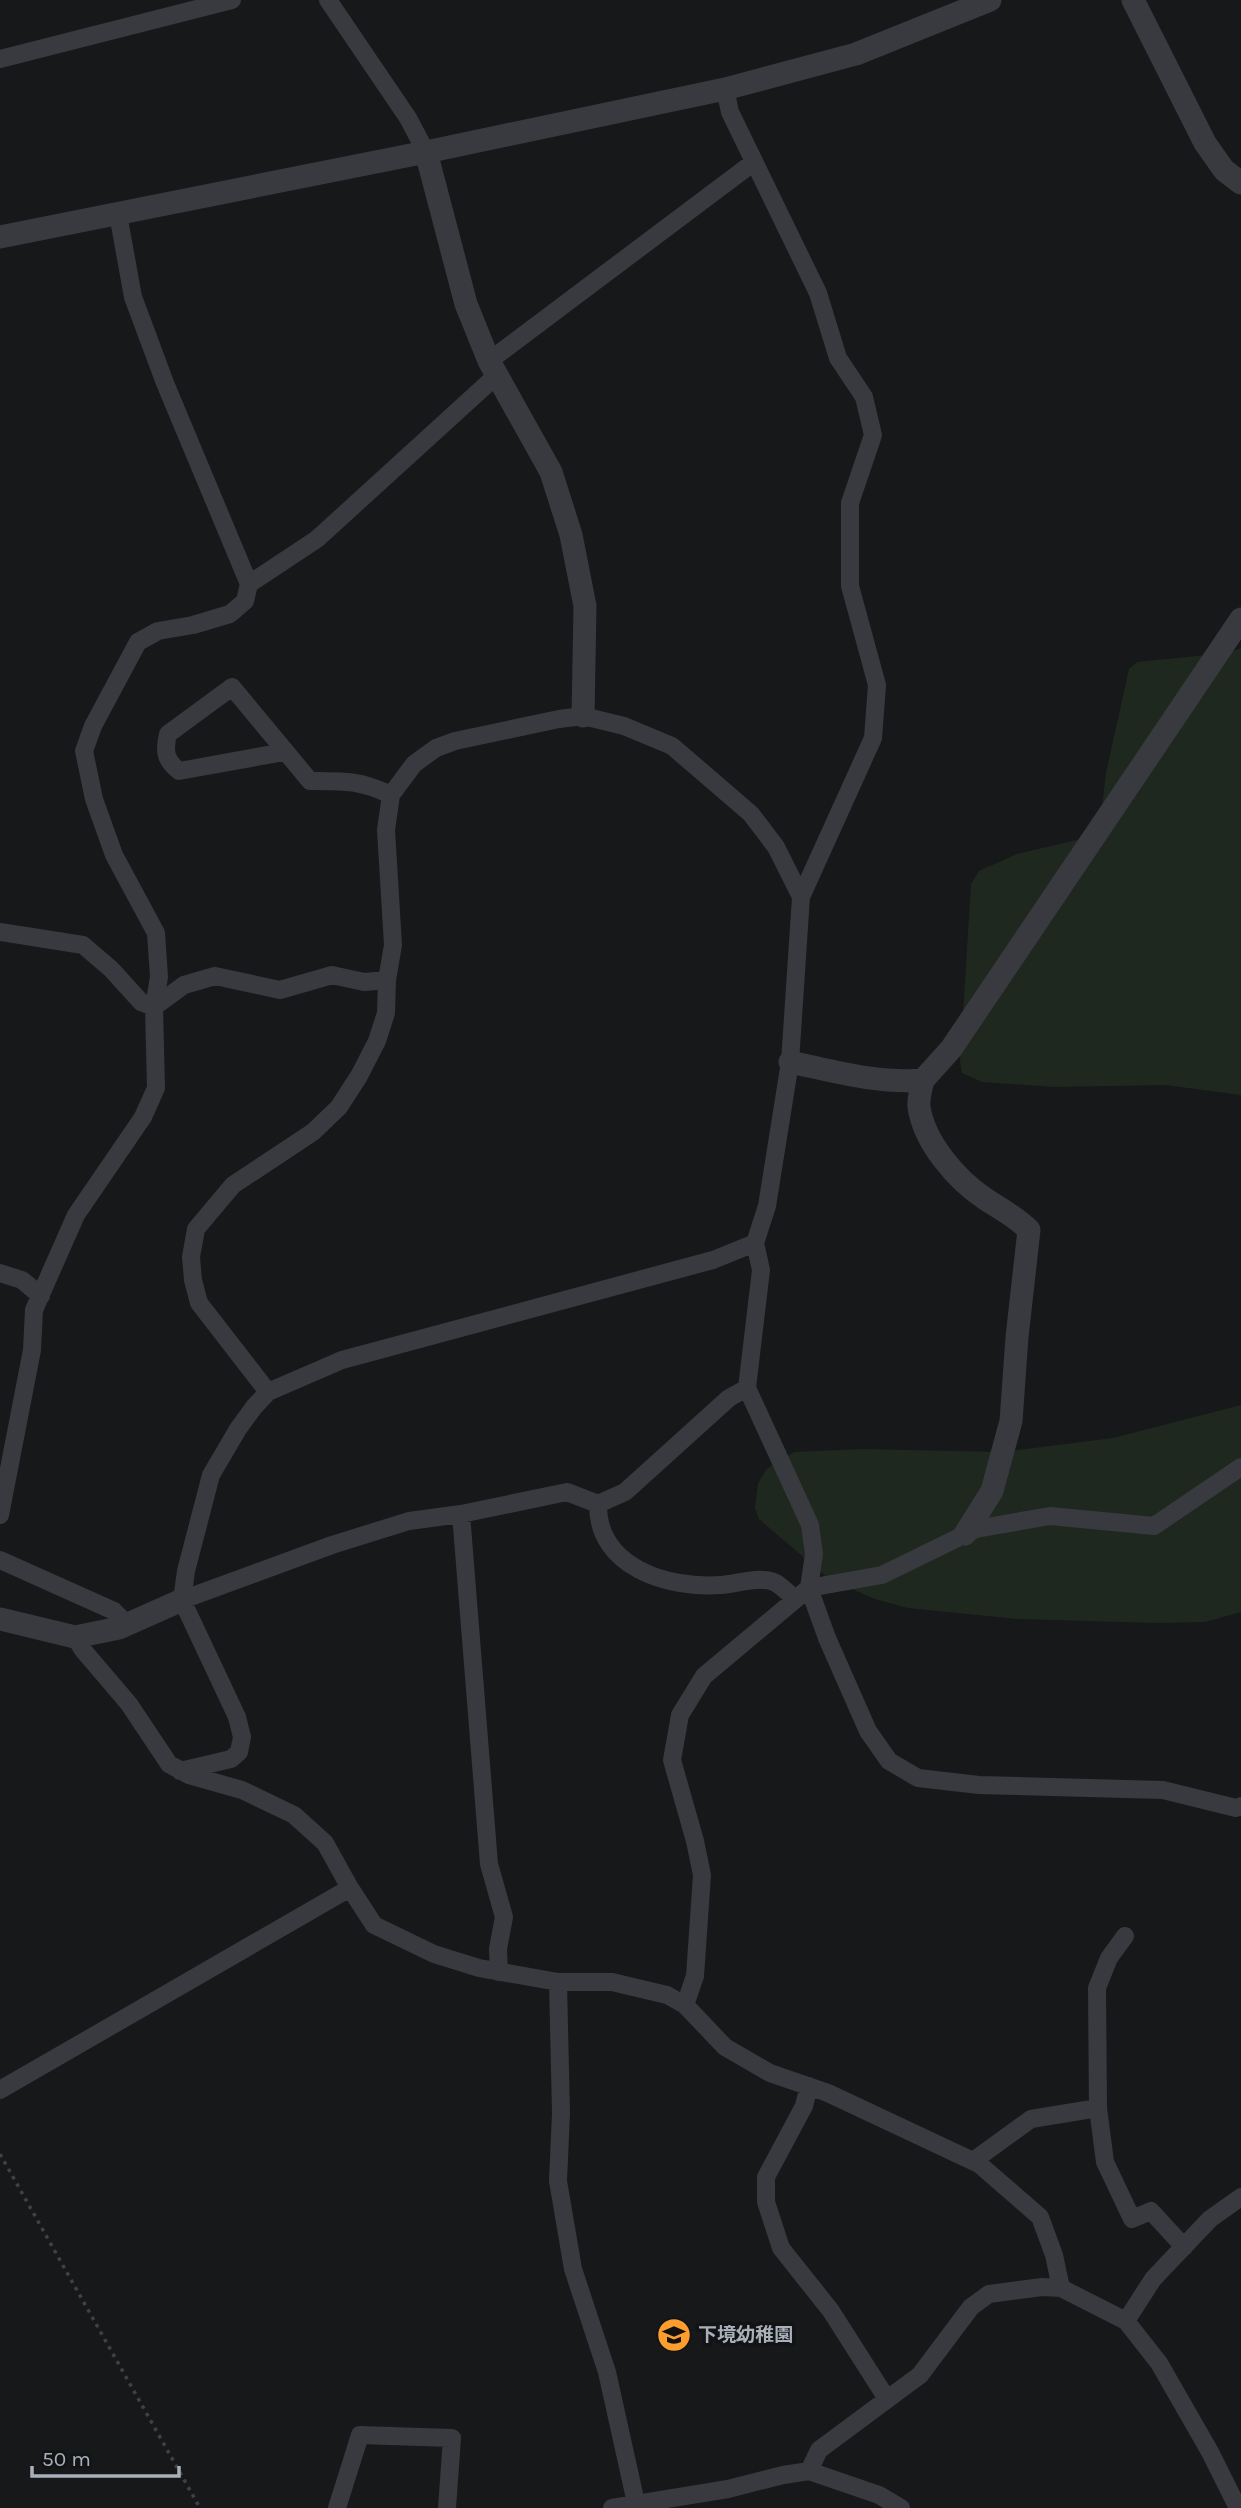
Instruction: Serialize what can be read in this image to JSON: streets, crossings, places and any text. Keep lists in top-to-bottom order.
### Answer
{
  "places": {
    "school or university": ["下境幼稚園"]
  },
  "scale_bar": "50 m"
}
